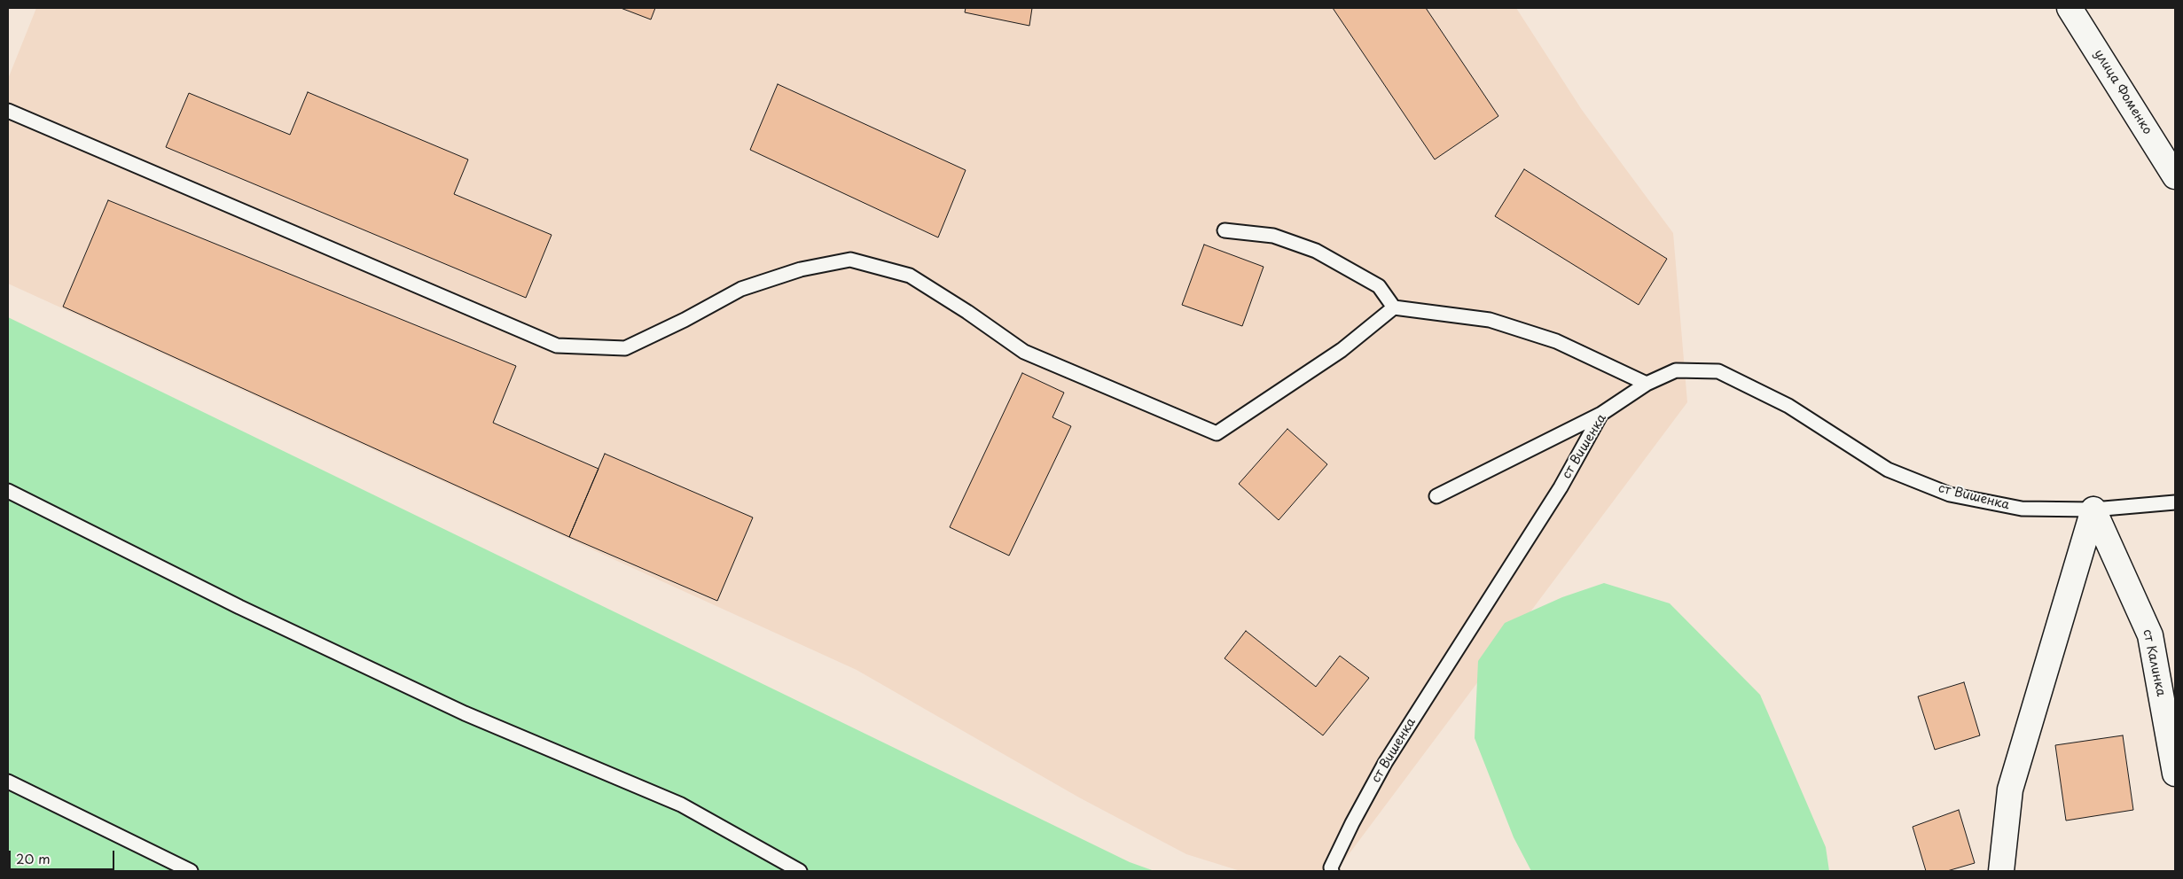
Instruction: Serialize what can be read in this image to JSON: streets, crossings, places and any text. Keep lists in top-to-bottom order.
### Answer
{
  "streets": {
    "street": ["улица Фоменко", "ст Калинка"],
    "lane": ["ст Вишенка"]
  },
  "crossings": [
    ["ст Вишенка", "ст Калинка"]
  ],
  "scale_bar": "20 m"
}
